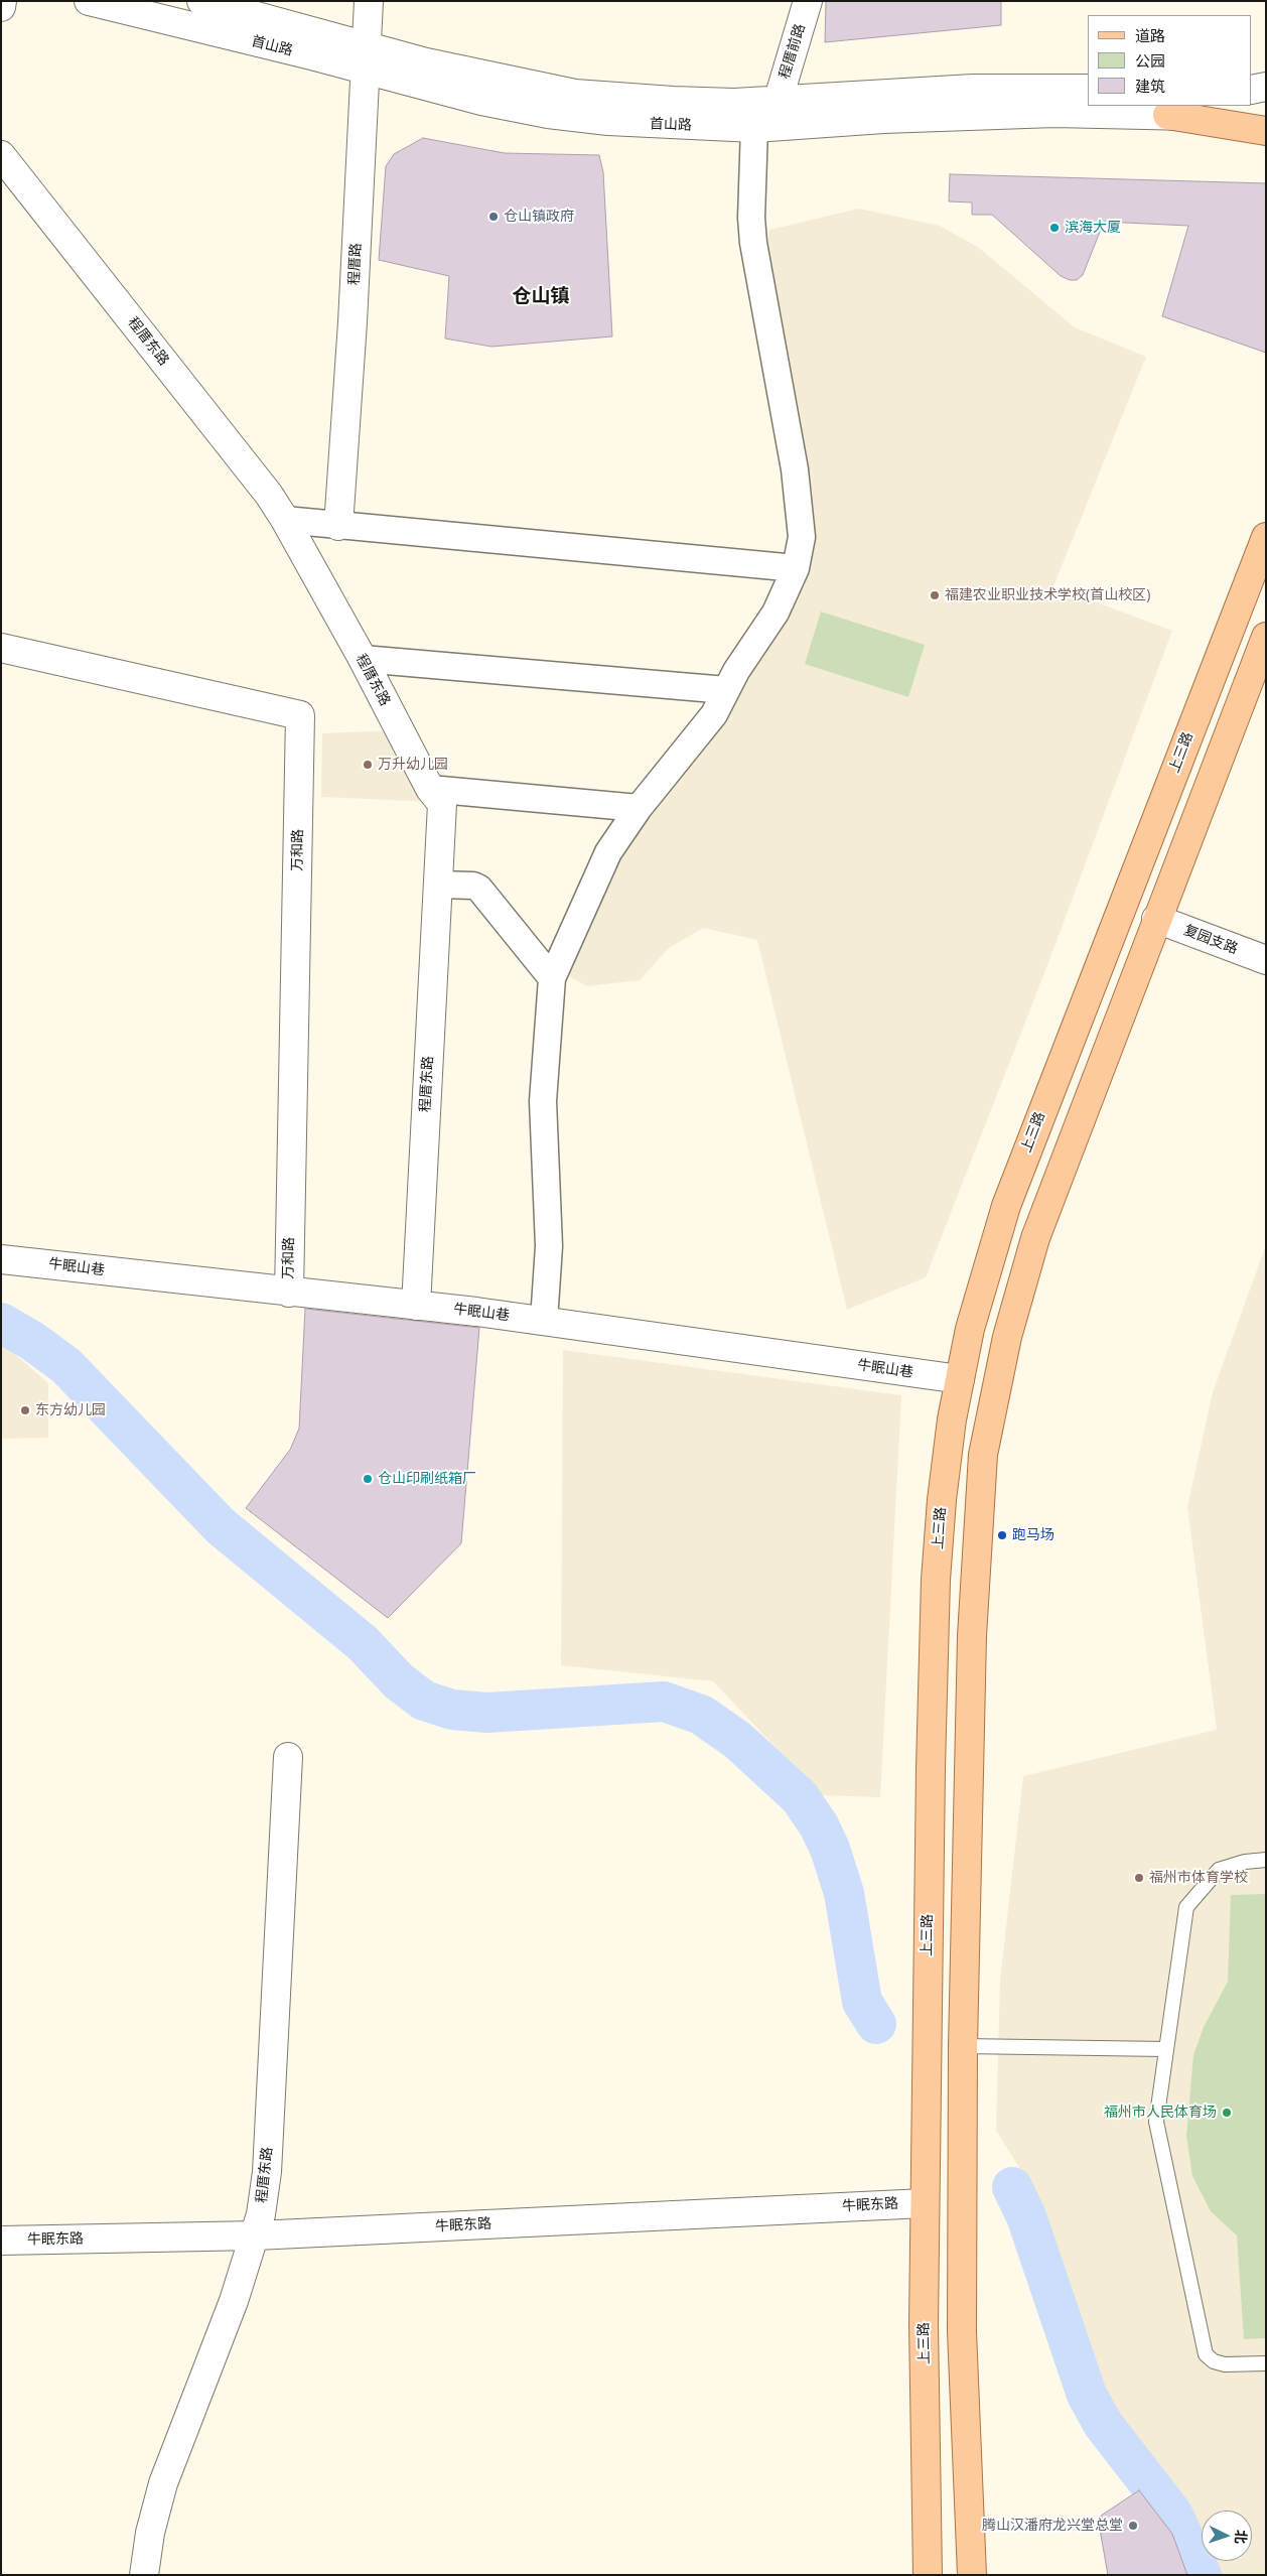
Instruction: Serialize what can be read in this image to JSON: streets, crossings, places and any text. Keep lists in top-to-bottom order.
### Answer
{
  "streets": {
    "main road": ["上三路"],
    "street": [
      "首山路",
      "程厝前路",
      "程厝路",
      "程厝东路",
      "万和路",
      "复园支路",
      "牛眠山巷",
      "牛眠东路"
    ]
  },
  "crossings": [
    ["首山路", "程厝前路"],
    ["首山路", "程厝路"],
    ["程厝东路", "牛眠山巷"],
    ["程厝东路", "牛眠东路"],
    ["上三路", "牛眠山巷"],
    ["上三路", "牛眠东路"],
    ["万和路", "牛眠山巷"]
  ],
  "districts": ["仓山镇"],
  "places": [
    "仓山镇政府",
    "滨海大厦",
    "福建农业职业技术学校(首山校区)",
    "万升幼儿园",
    "东方幼儿园",
    "仓山印刷纸箱厂",
    "跑马场",
    "福州市体育学校",
    "福州市人民体育场",
    "腾山汉潘府龙兴堂总堂"
  ],
  "legend": ["道路", "公园", "建筑"],
  "north": "right"
}
